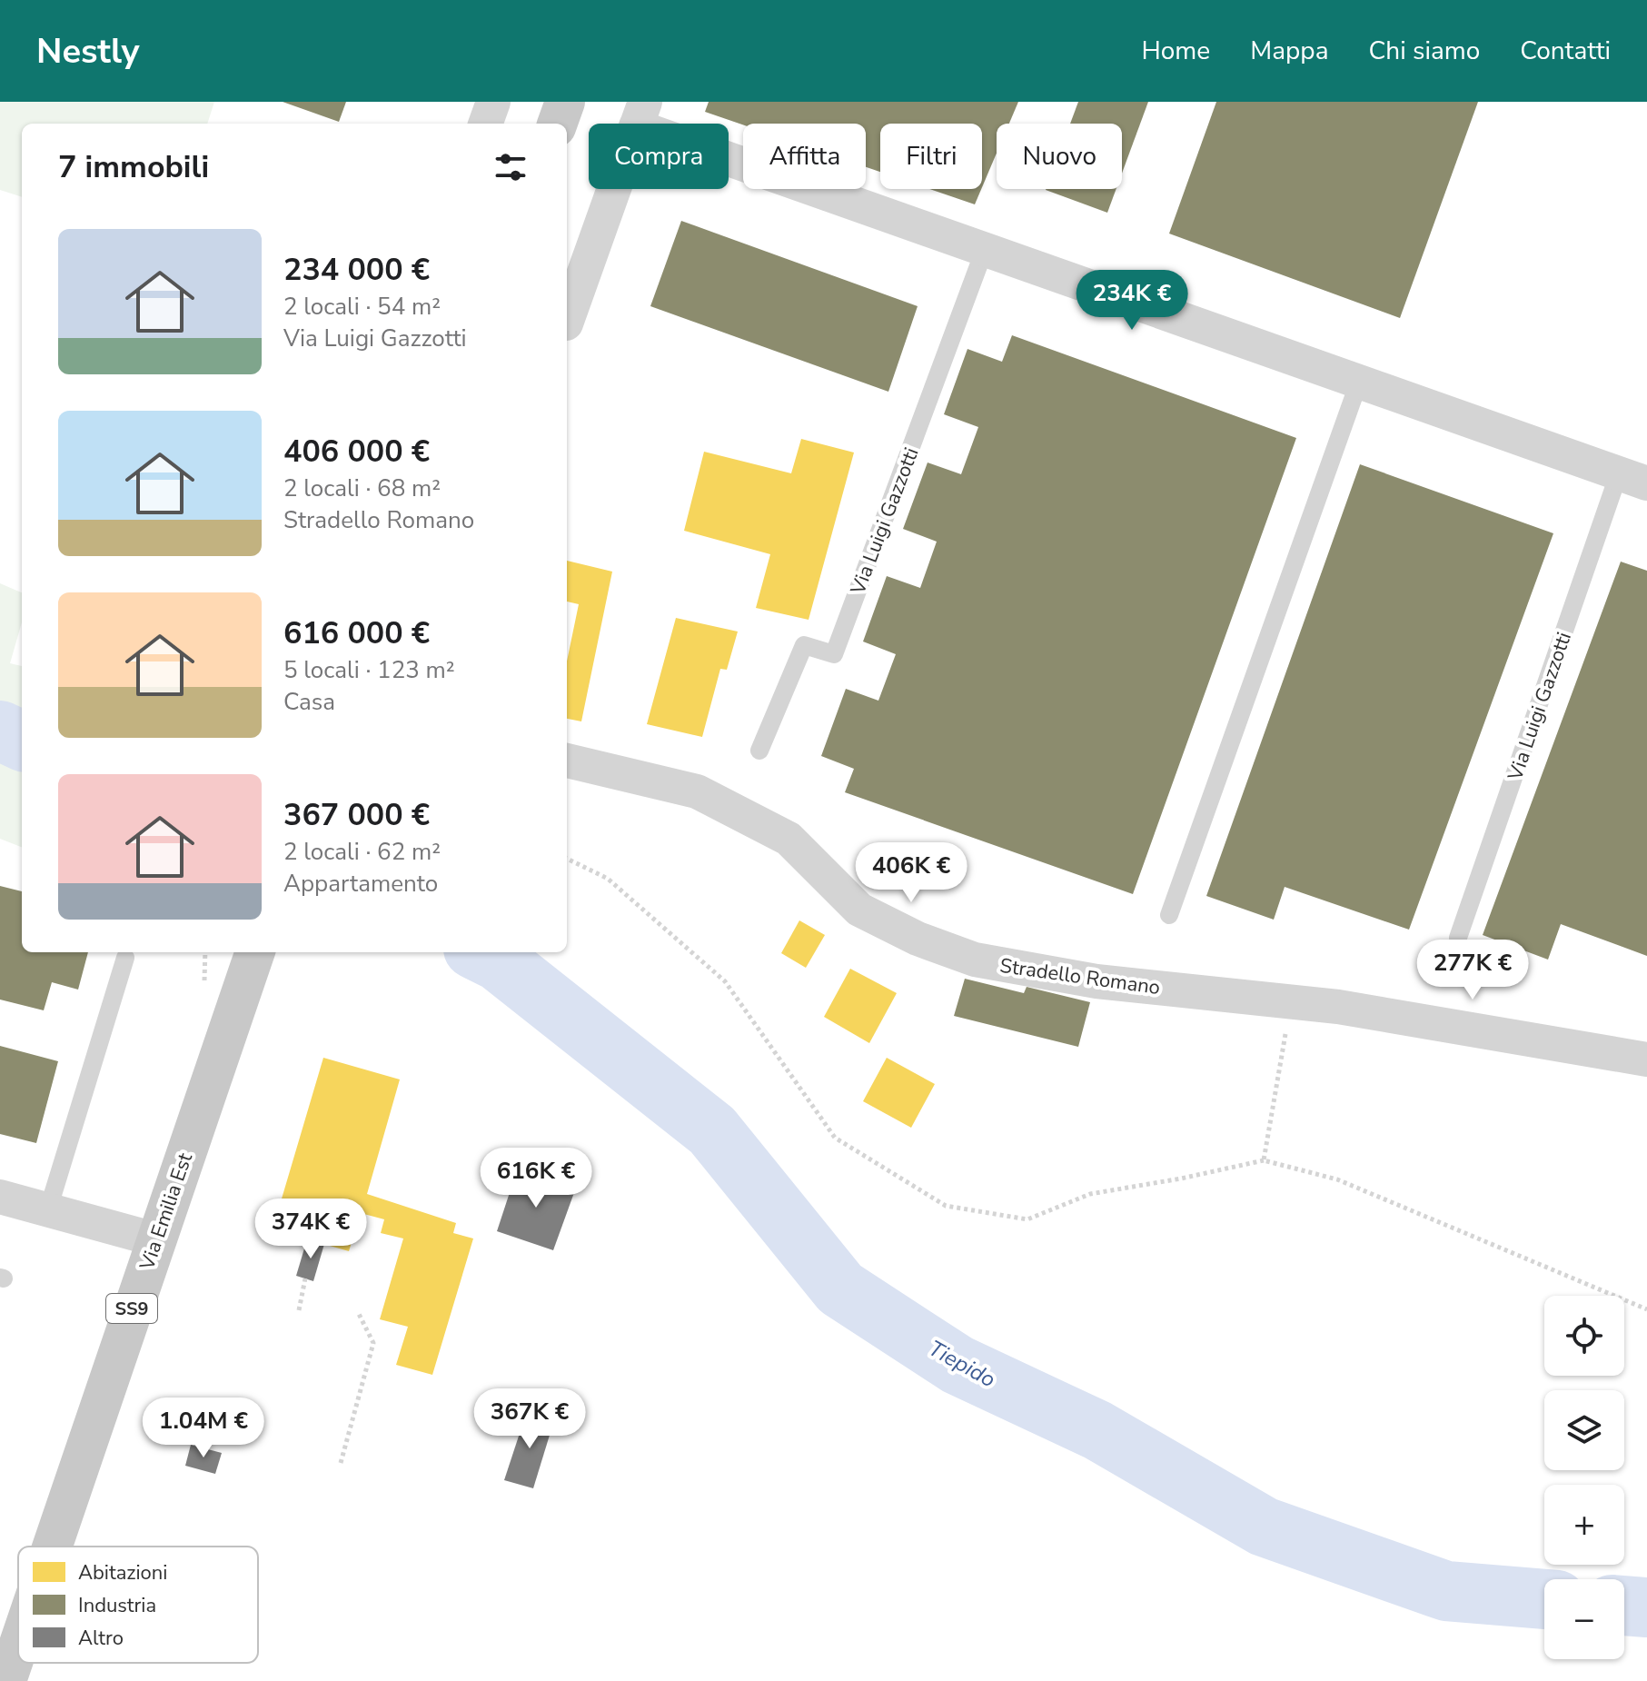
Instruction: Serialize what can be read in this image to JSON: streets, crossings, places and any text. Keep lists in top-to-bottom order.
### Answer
{
  "streets": {
    "main road": ["Via Emilia Est", "SS9"],
    "street": ["Via Luigi Gazzotti", "Stradello Romano"]
  },
  "water": ["Tiepido"],
  "legend": ["Abitazioni", "Industria", "Altro"],
  "page": {
    "header": "Nestly",
    "nav": [
      "Home",
      "Mappa",
      "Chi siamo",
      "Contatti"
    ],
    "chip": [
      "Compra",
      "Affitta",
      "Filtri",
      "Nuovo"
    ],
    "heading": "7 immobili",
    "list": [
      {
        "name": "234 000 €",
        "note": "2 locali · 54 m² · Via Luigi Gazzotti"
      },
      {
        "name": "406 000 €",
        "note": "2 locali · 68 m² · Stradello Romano"
      },
      {
        "name": "616 000 €",
        "note": "5 locali · 123 m² · Casa"
      },
      {
        "name": "367 000 €",
        "note": "2 locali · 62 m² · Appartamento"
      }
    ],
    "price": [
      "234K €",
      "406K €",
      "277K €",
      "616K €",
      "374K €",
      "367K €",
      "1.04M €"
    ],
    "map_buttons": ["+", "−"]
  }
}
